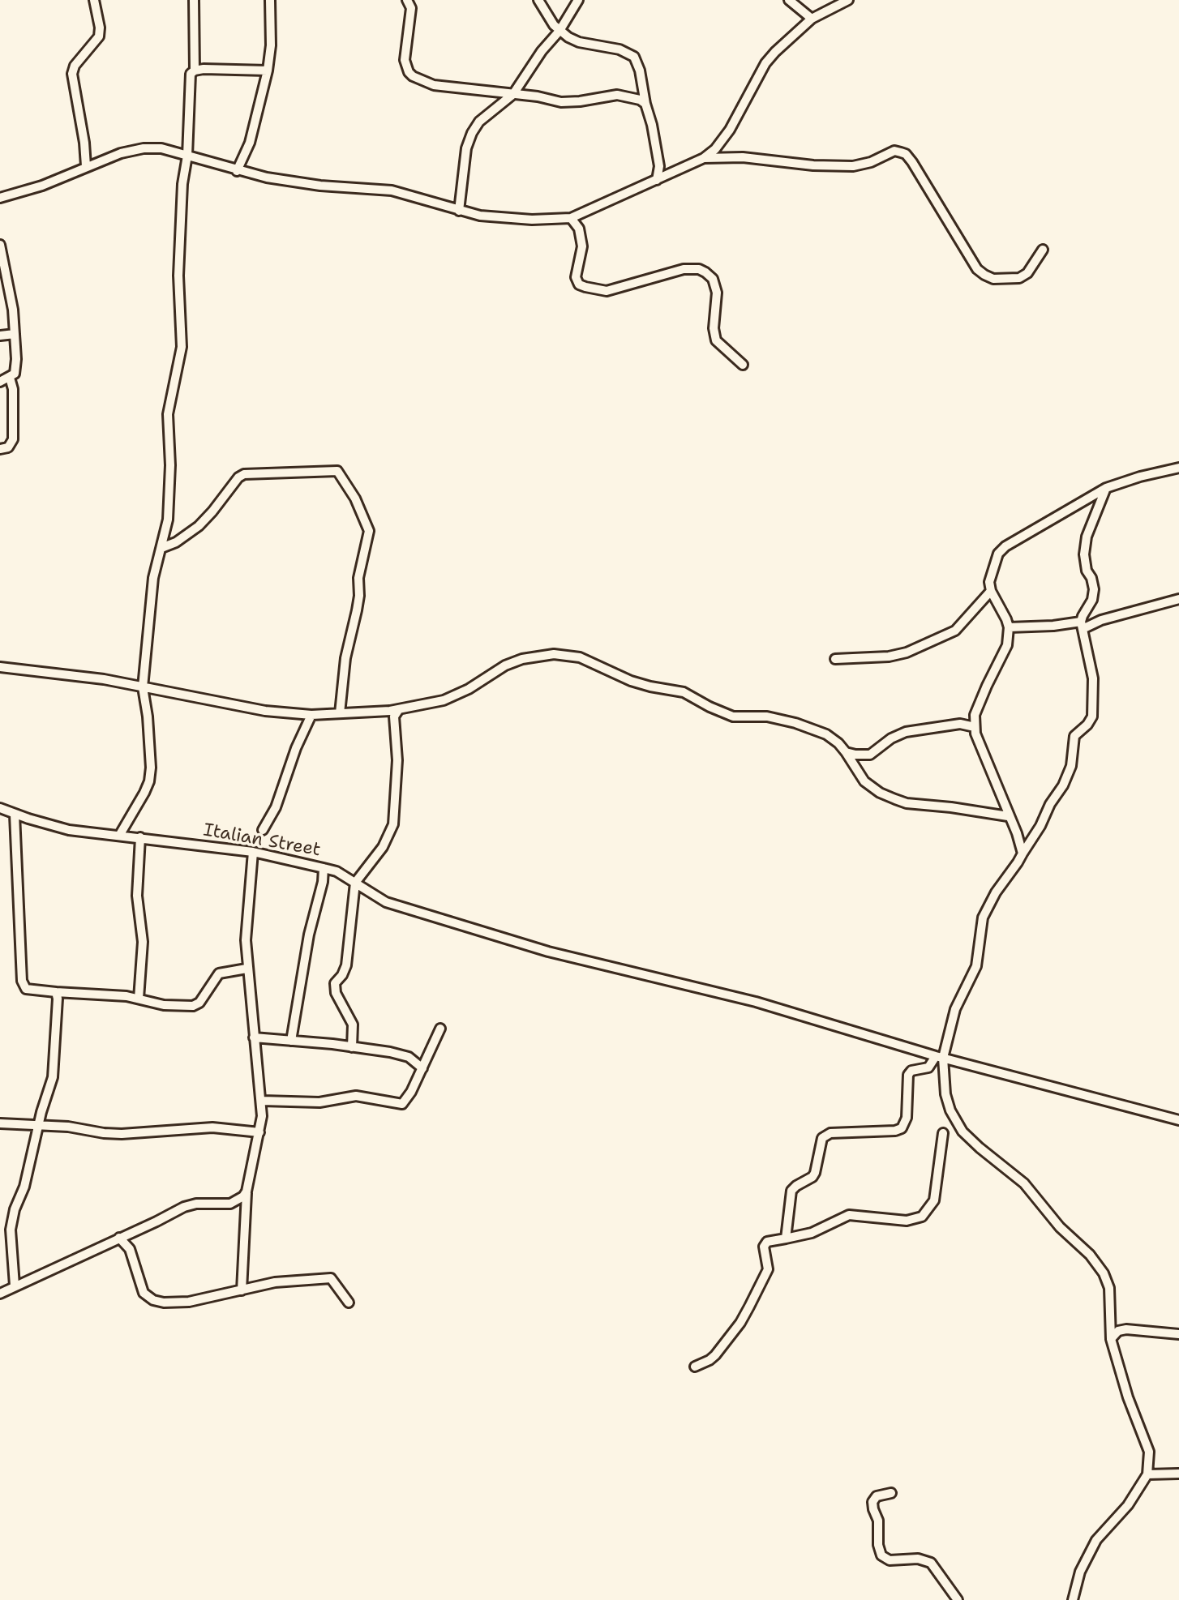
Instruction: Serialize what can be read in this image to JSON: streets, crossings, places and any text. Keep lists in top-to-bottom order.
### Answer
{
  "streets": {
    "street": ["Italian Street"]
  }
}
